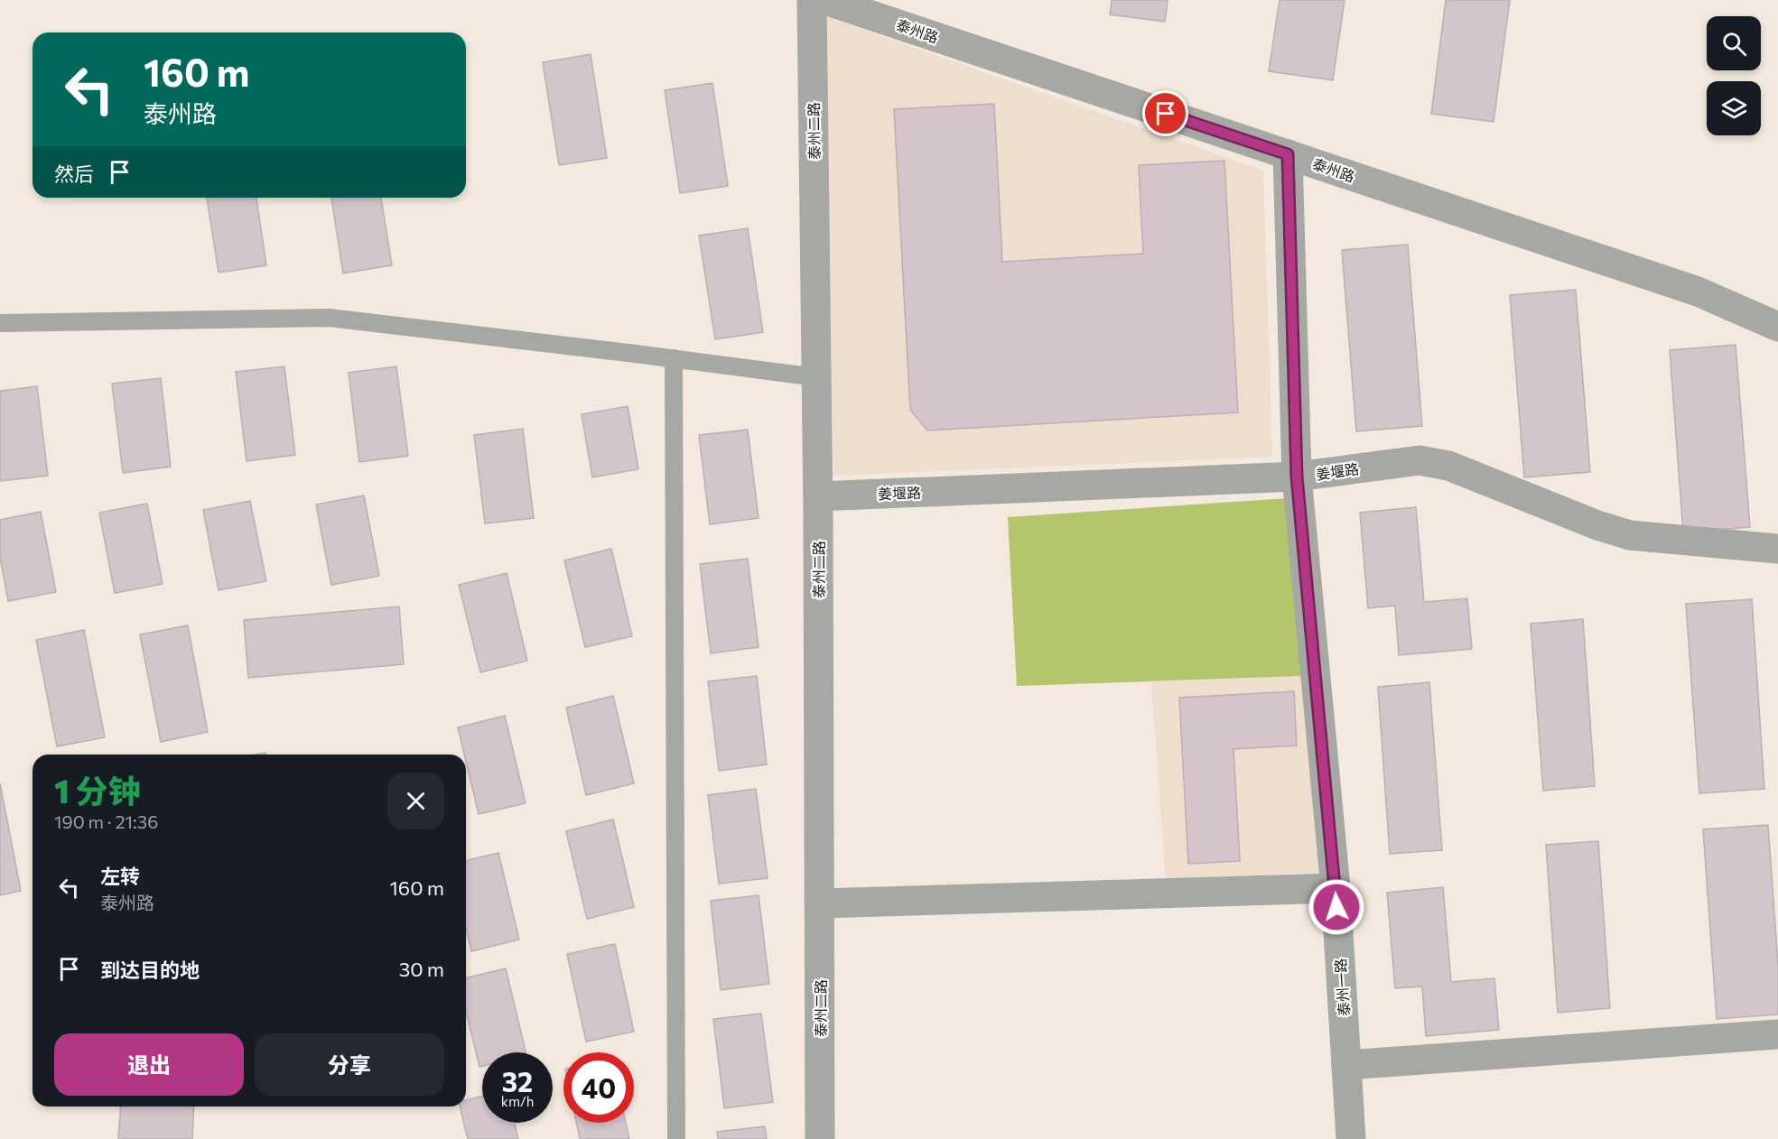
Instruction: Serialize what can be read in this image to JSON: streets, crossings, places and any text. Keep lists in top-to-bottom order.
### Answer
{
  "streets": {
    "street": [
      "泰州路",
      "泰州二路",
      "姜堰路",
      "泰州一路"
    ]
  },
  "crossings": [
    ["泰州路", "泰州一路"],
    ["泰州二路", "姜堰路"],
    ["姜堰路", "泰州一路"]
  ],
  "page": {
    "turn": ["160 m", "泰州路"],
    "then": "然后",
    "heading": ["1 分钟", "190 m · 21:36"],
    "list": [
      {
        "name": "左转",
        "note": "泰州路",
        "value": "160 m"
      },
      {
        "name": "到达目的地",
        "value": "30 m"
      }
    ],
    "buttons": ["退出", "分享"],
    "speed": "32 km/h",
    "limit": "40"
  }
}
